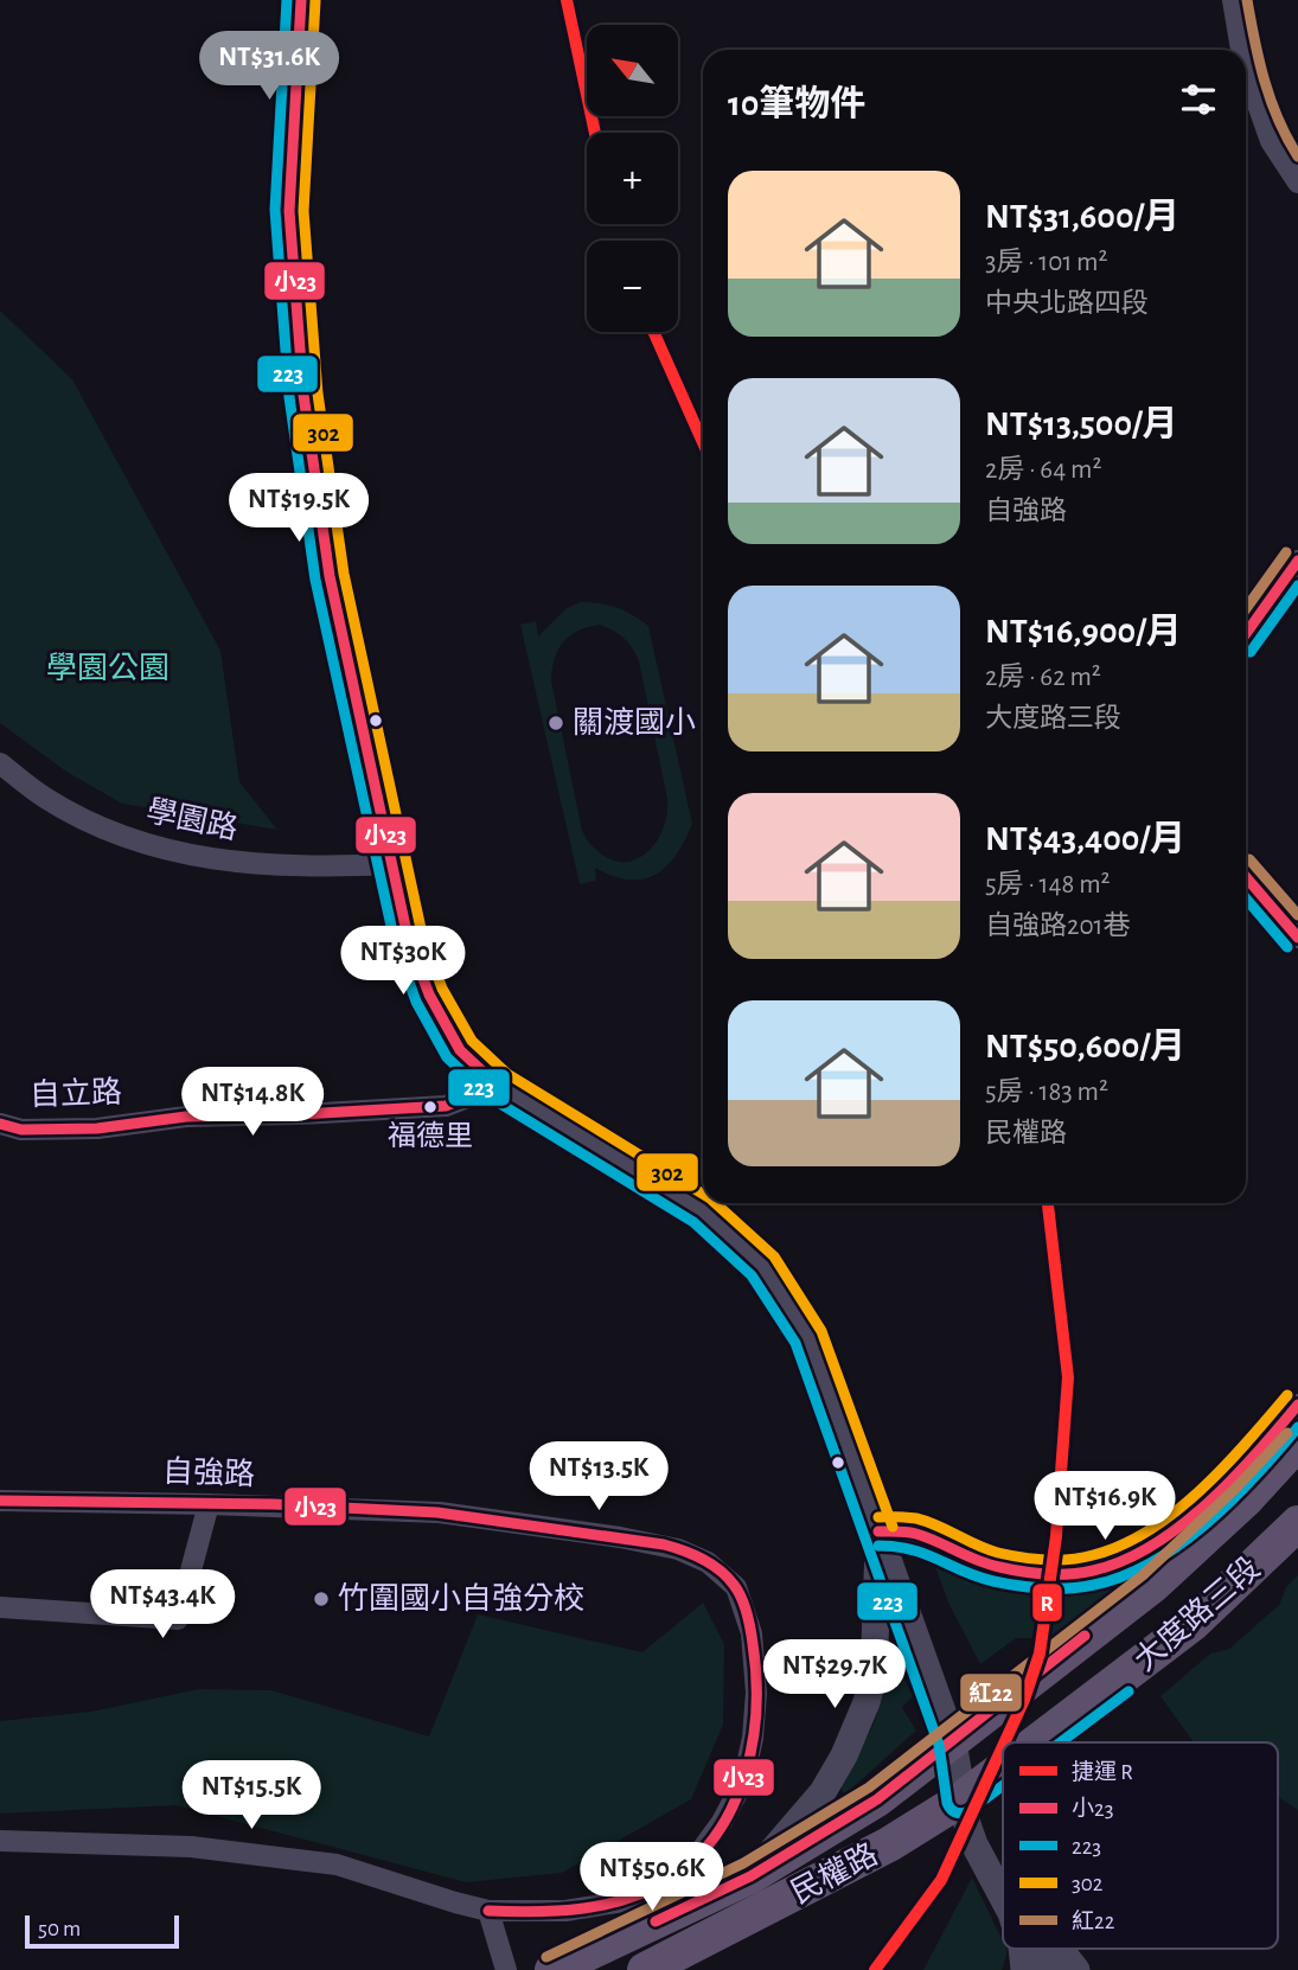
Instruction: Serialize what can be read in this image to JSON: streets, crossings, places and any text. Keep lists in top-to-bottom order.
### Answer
{
  "streets": {
    "main road": ["大度路三段", "民權路"],
    "street": ["學園路", "自立路", "自強路"]
  },
  "crossings": [
    ["大度路三段", "民權路"]
  ],
  "parks": ["學園公園"],
  "places": ["關渡國小", "福德里", "竹圍國小自強分校"],
  "lines": [
    "metro line R",
    "transit line 小23",
    "transit line 223",
    "transit line 紅22",
    "transit line 302"
  ],
  "legend": [
    "捷運 R",
    "小23",
    "223",
    "302",
    "紅22"
  ],
  "scale_bar": "50 m",
  "north": "top left",
  "page": {
    "map_buttons": ["+", "−"],
    "price": [
      "NT$31.6K",
      "NT$19.5K",
      "NT$30K",
      "NT$14.8K",
      "NT$13.5K",
      "NT$16.9K",
      "NT$43.4K",
      "NT$29.7K",
      "NT$15.5K",
      "NT$50.6K"
    ],
    "heading": "10筆物件",
    "list": [
      {
        "name": "NT$31,600/月",
        "note": "3房 · 101 m² · 中央北路四段"
      },
      {
        "name": "NT$13,500/月",
        "note": "2房 · 64 m² · 自強路"
      },
      {
        "name": "NT$16,900/月",
        "note": "2房 · 62 m² · 大度路三段"
      },
      {
        "name": "NT$43,400/月",
        "note": "5房 · 148 m² · 自強路201巷"
      },
      {
        "name": "NT$50,600/月",
        "note": "5房 · 183 m² · 民權路"
      }
    ],
    "scale": "50 m"
  }
}
